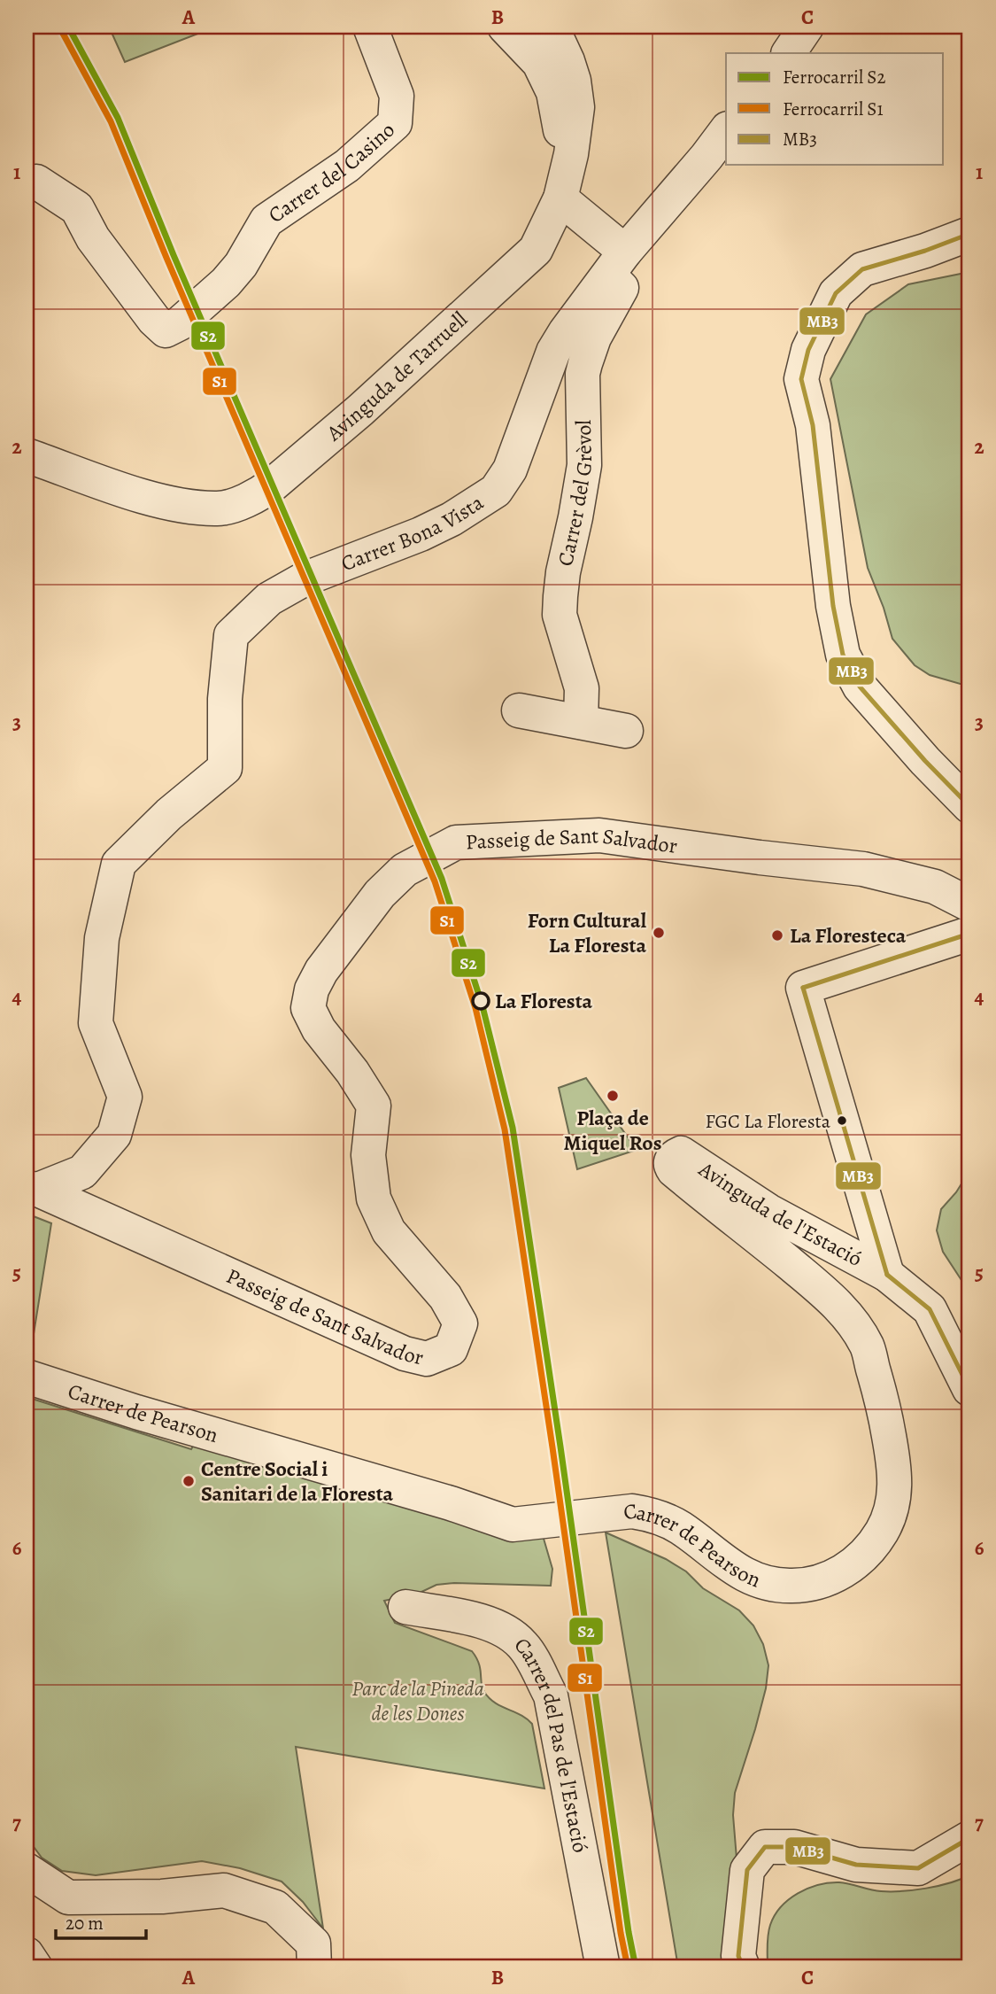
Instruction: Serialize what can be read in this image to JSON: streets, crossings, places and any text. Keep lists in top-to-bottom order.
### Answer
{
  "streets": {
    "street": [
      "Carrer del Casino",
      "Avinguda de Tarruell",
      "Carrer del Grèvol",
      "Carrer Bona Vista",
      "Passeig de Sant Salvador",
      "Avinguda de l'Estació",
      "Carrer de Pearson",
      "Carrer del Pas de l'Estació"
    ]
  },
  "crossings": [
    ["Carrer del Grèvol", "Carrer Bona Vista"],
    ["Carrer Bona Vista", "Passeig de Sant Salvador"],
    ["Avinguda de l'Estació", "Carrer de Pearson"]
  ],
  "parks": ["Parc de la Pineda de les Dones"],
  "places": [
    "Forn Cultural La Floresta",
    "La Floresteca",
    "La Floresta",
    "Plaça de Miquel Ros",
    "FGC La Floresta",
    "Centre Social i Sanitari de la Floresta"
  ],
  "lines": ["rail line S2", "rail line S1", "transit line MB3"],
  "legend": ["Ferrocarril S2", "Ferrocarril S1", "MB3"],
  "scale_bar": "20 m",
  "grid": {
    "columns": ["A", "B", "C"],
    "rows": [
      "1",
      "2",
      "3",
      "4",
      "5",
      "6",
      "7"
    ]
  }
}
